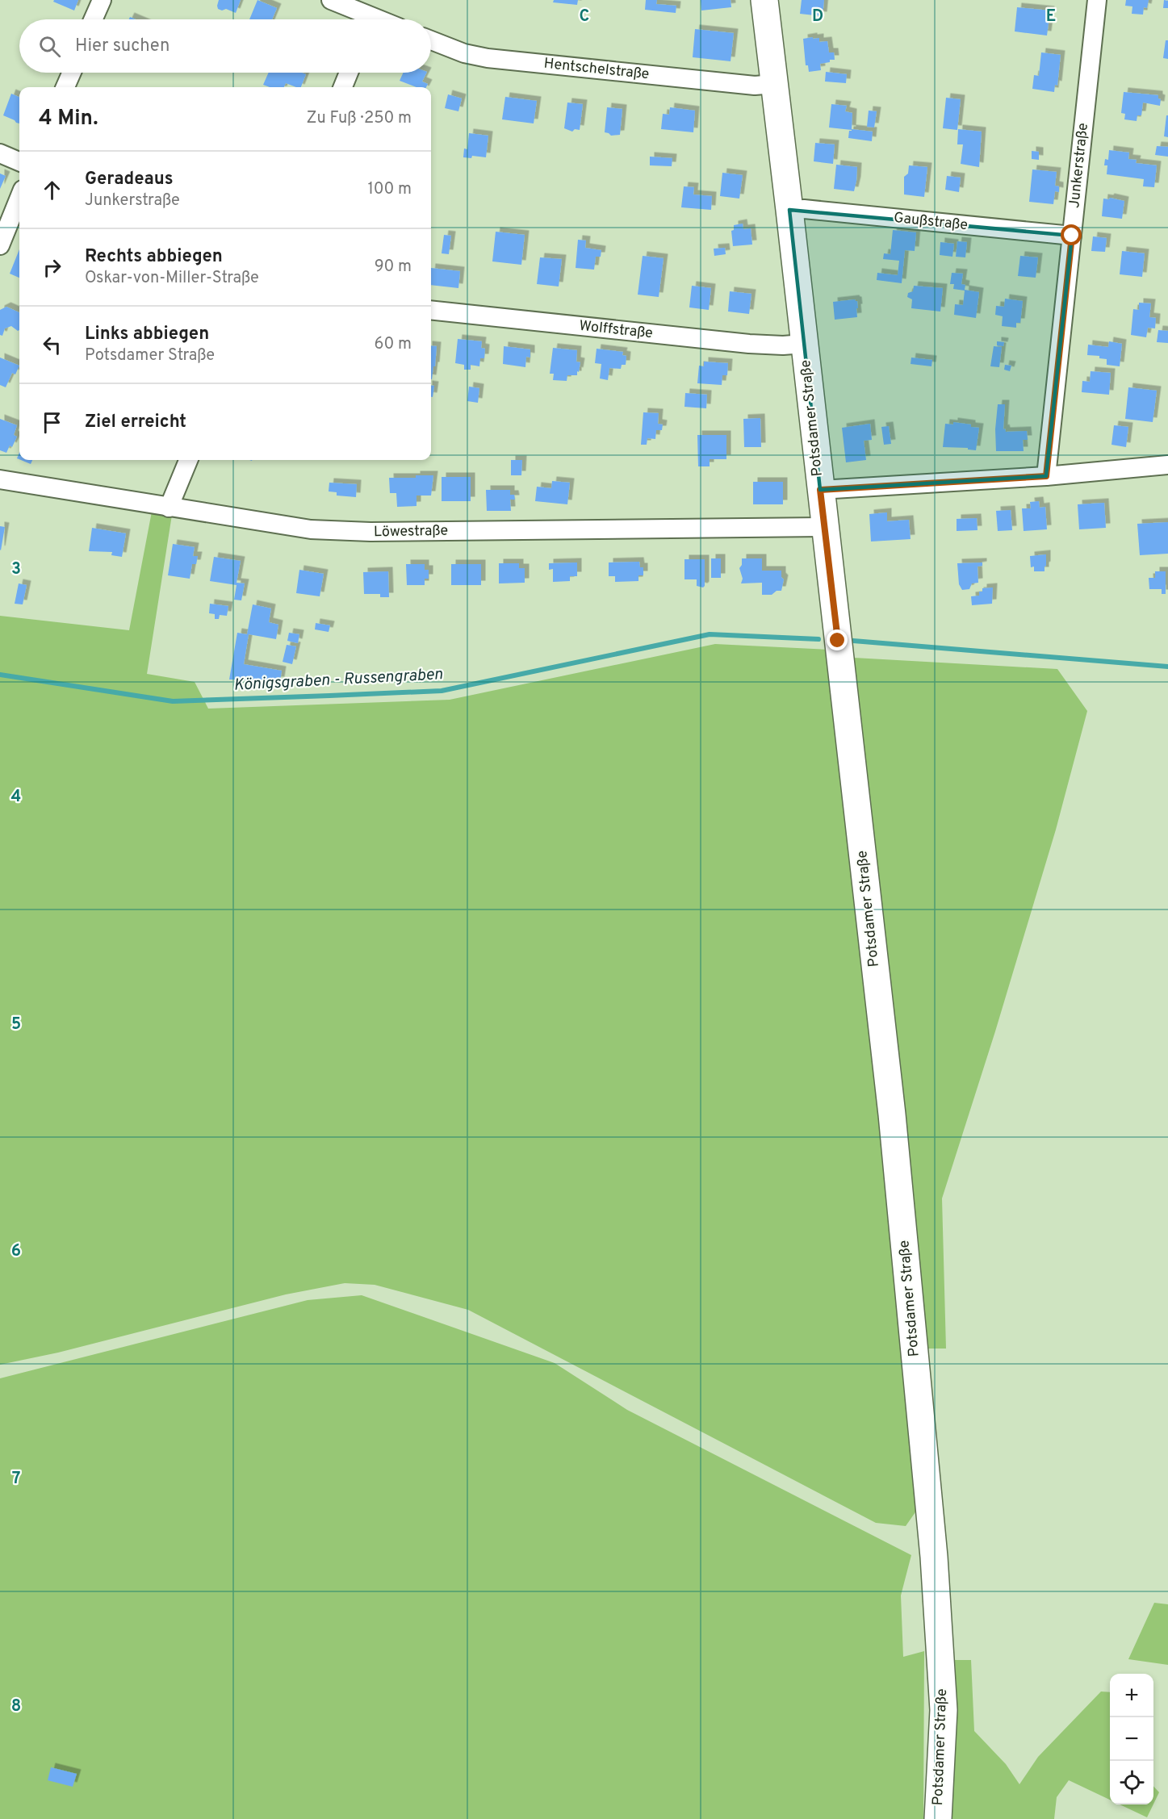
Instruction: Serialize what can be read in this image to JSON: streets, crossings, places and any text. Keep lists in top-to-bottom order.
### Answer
{
  "streets": {
    "street": [
      "Hentschelstraße",
      "Junkerstraße",
      "Gaußstraße",
      "Wolffstraße",
      "Potsdamer Straße",
      "Löwestraße"
    ]
  },
  "crossings": [
    ["Hentschelstraße", "Potsdamer Straße"],
    ["Junkerstraße", "Gaußstraße"],
    ["Gaußstraße", "Potsdamer Straße"],
    ["Wolffstraße", "Potsdamer Straße"],
    ["Potsdamer Straße", "Löwestraße"]
  ],
  "water": ["Königsgraben - Russengraben"],
  "page": {
    "search": "Hier suchen",
    "heading": ["4 Min.", "Zu Fuß · 250 m"],
    "list": [
      ["Geradeaus", "Junkerstraße", "100 m"],
      ["Rechts abbiegen", "Oskar-von-Miller-Straße", "90 m"],
      ["Links abbiegen", "Potsdamer Straße", "60 m"],
      "Ziel erreicht"
    ],
    "map_buttons": ["+", "−"]
  },
  "grid": {
    "columns": ["C", "D", "E"],
    "rows": [
      "3",
      "4",
      "5",
      "6",
      "7",
      "8"
    ]
  }
}
